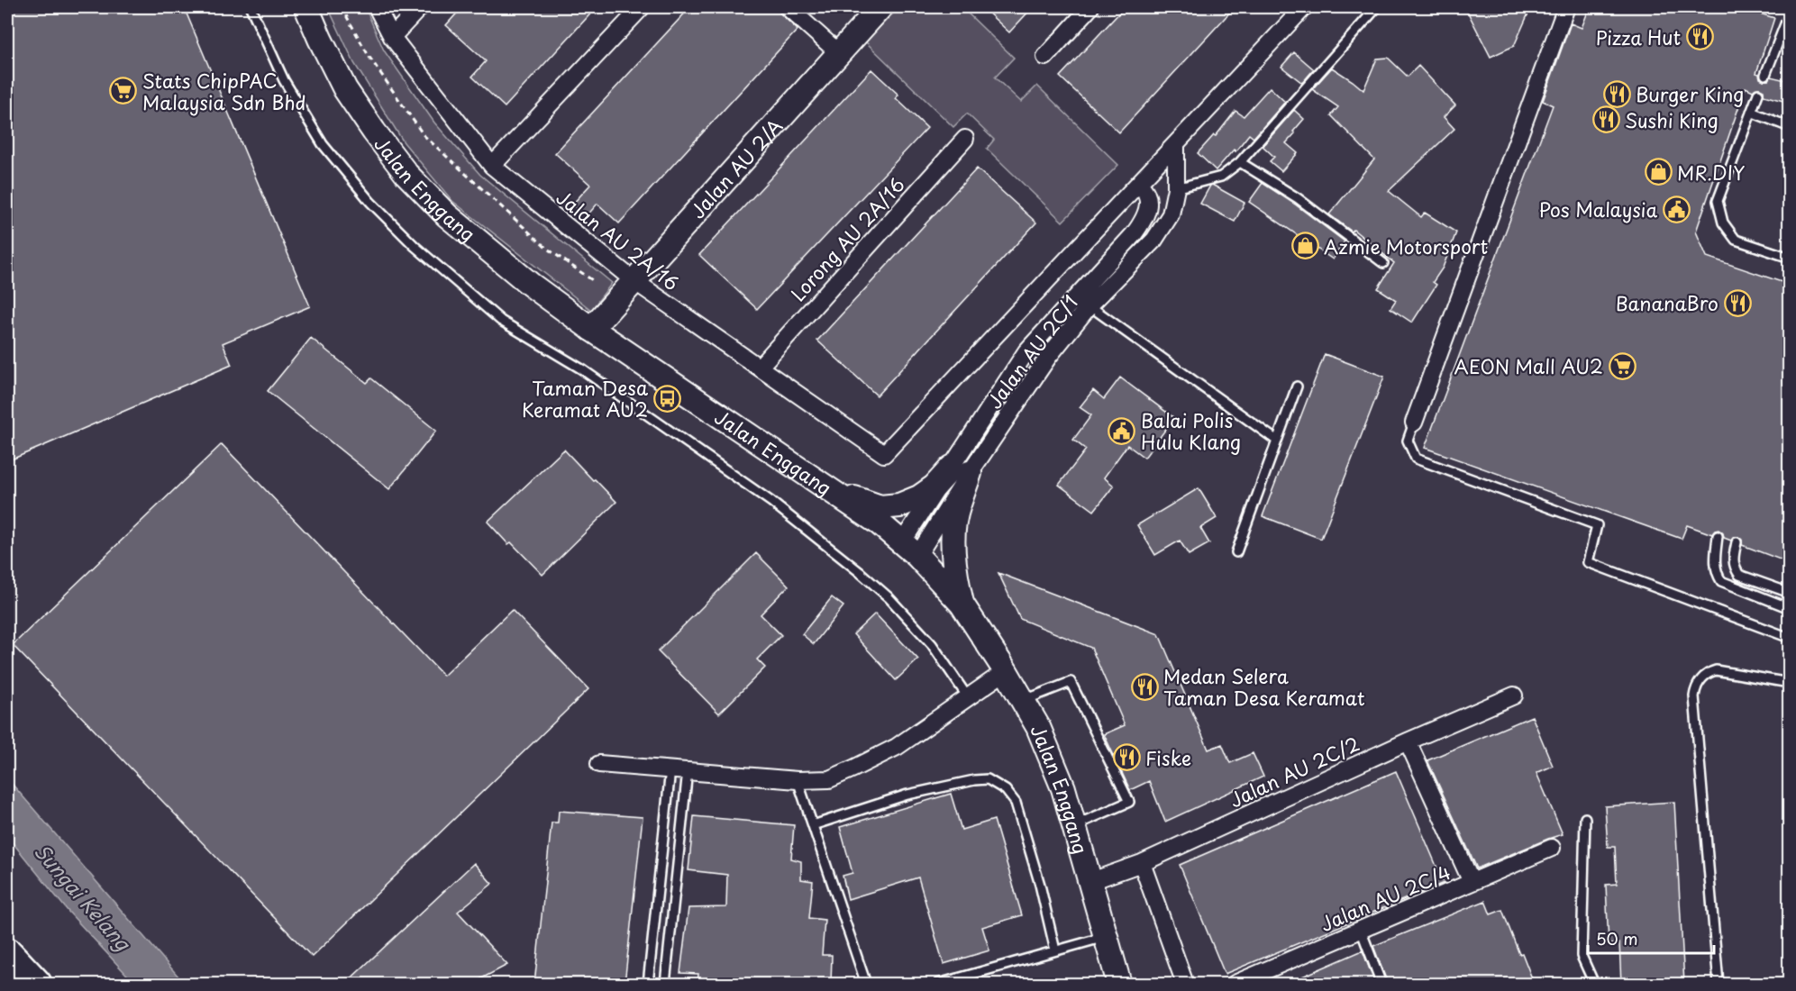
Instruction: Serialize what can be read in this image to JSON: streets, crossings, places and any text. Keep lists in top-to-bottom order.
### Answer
{
  "streets": {
    "main road": ["Jalan AU 2/A", "Jalan Enggang"],
    "street": [
      "Lorong AU 2A/16",
      "Jalan AU 2A/16",
      "Jalan AU 2C/1",
      "Jalan AU 2C/2",
      "Jalan AU 2C/4"
    ]
  },
  "crossings": [
    ["Jalan AU 2/A", "Jalan Enggang"],
    ["Jalan AU 2/A", "Jalan AU 2A/16"],
    ["Jalan Enggang", "Jalan AU 2C/1"],
    ["Jalan Enggang", "Jalan AU 2C/2"],
    ["Lorong AU 2A/16", "Jalan AU 2A/16"],
    ["Jalan AU 2A/16", "Jalan AU 2C/1"]
  ],
  "water": ["Sungai Kelang"],
  "places": {
    "restaurant": [
      "Pizza Hut",
      "Burger King",
      "Sushi King",
      "BananaBro",
      "Medan Selera Taman Desa Keramat",
      "Fiske"
    ],
    "supermarket": ["Stats ChipPAC Malaysia Sdn Bhd", "AEON Mall AU2"],
    "shop": ["MR.DIY", "Azmie Motorsport"],
    "public building": ["Pos Malaysia", "Balai Polis Hulu Klang"],
    "bus stop": ["Taman Desa Keramat AU2"]
  },
  "scale_bar": "50 m"
}
